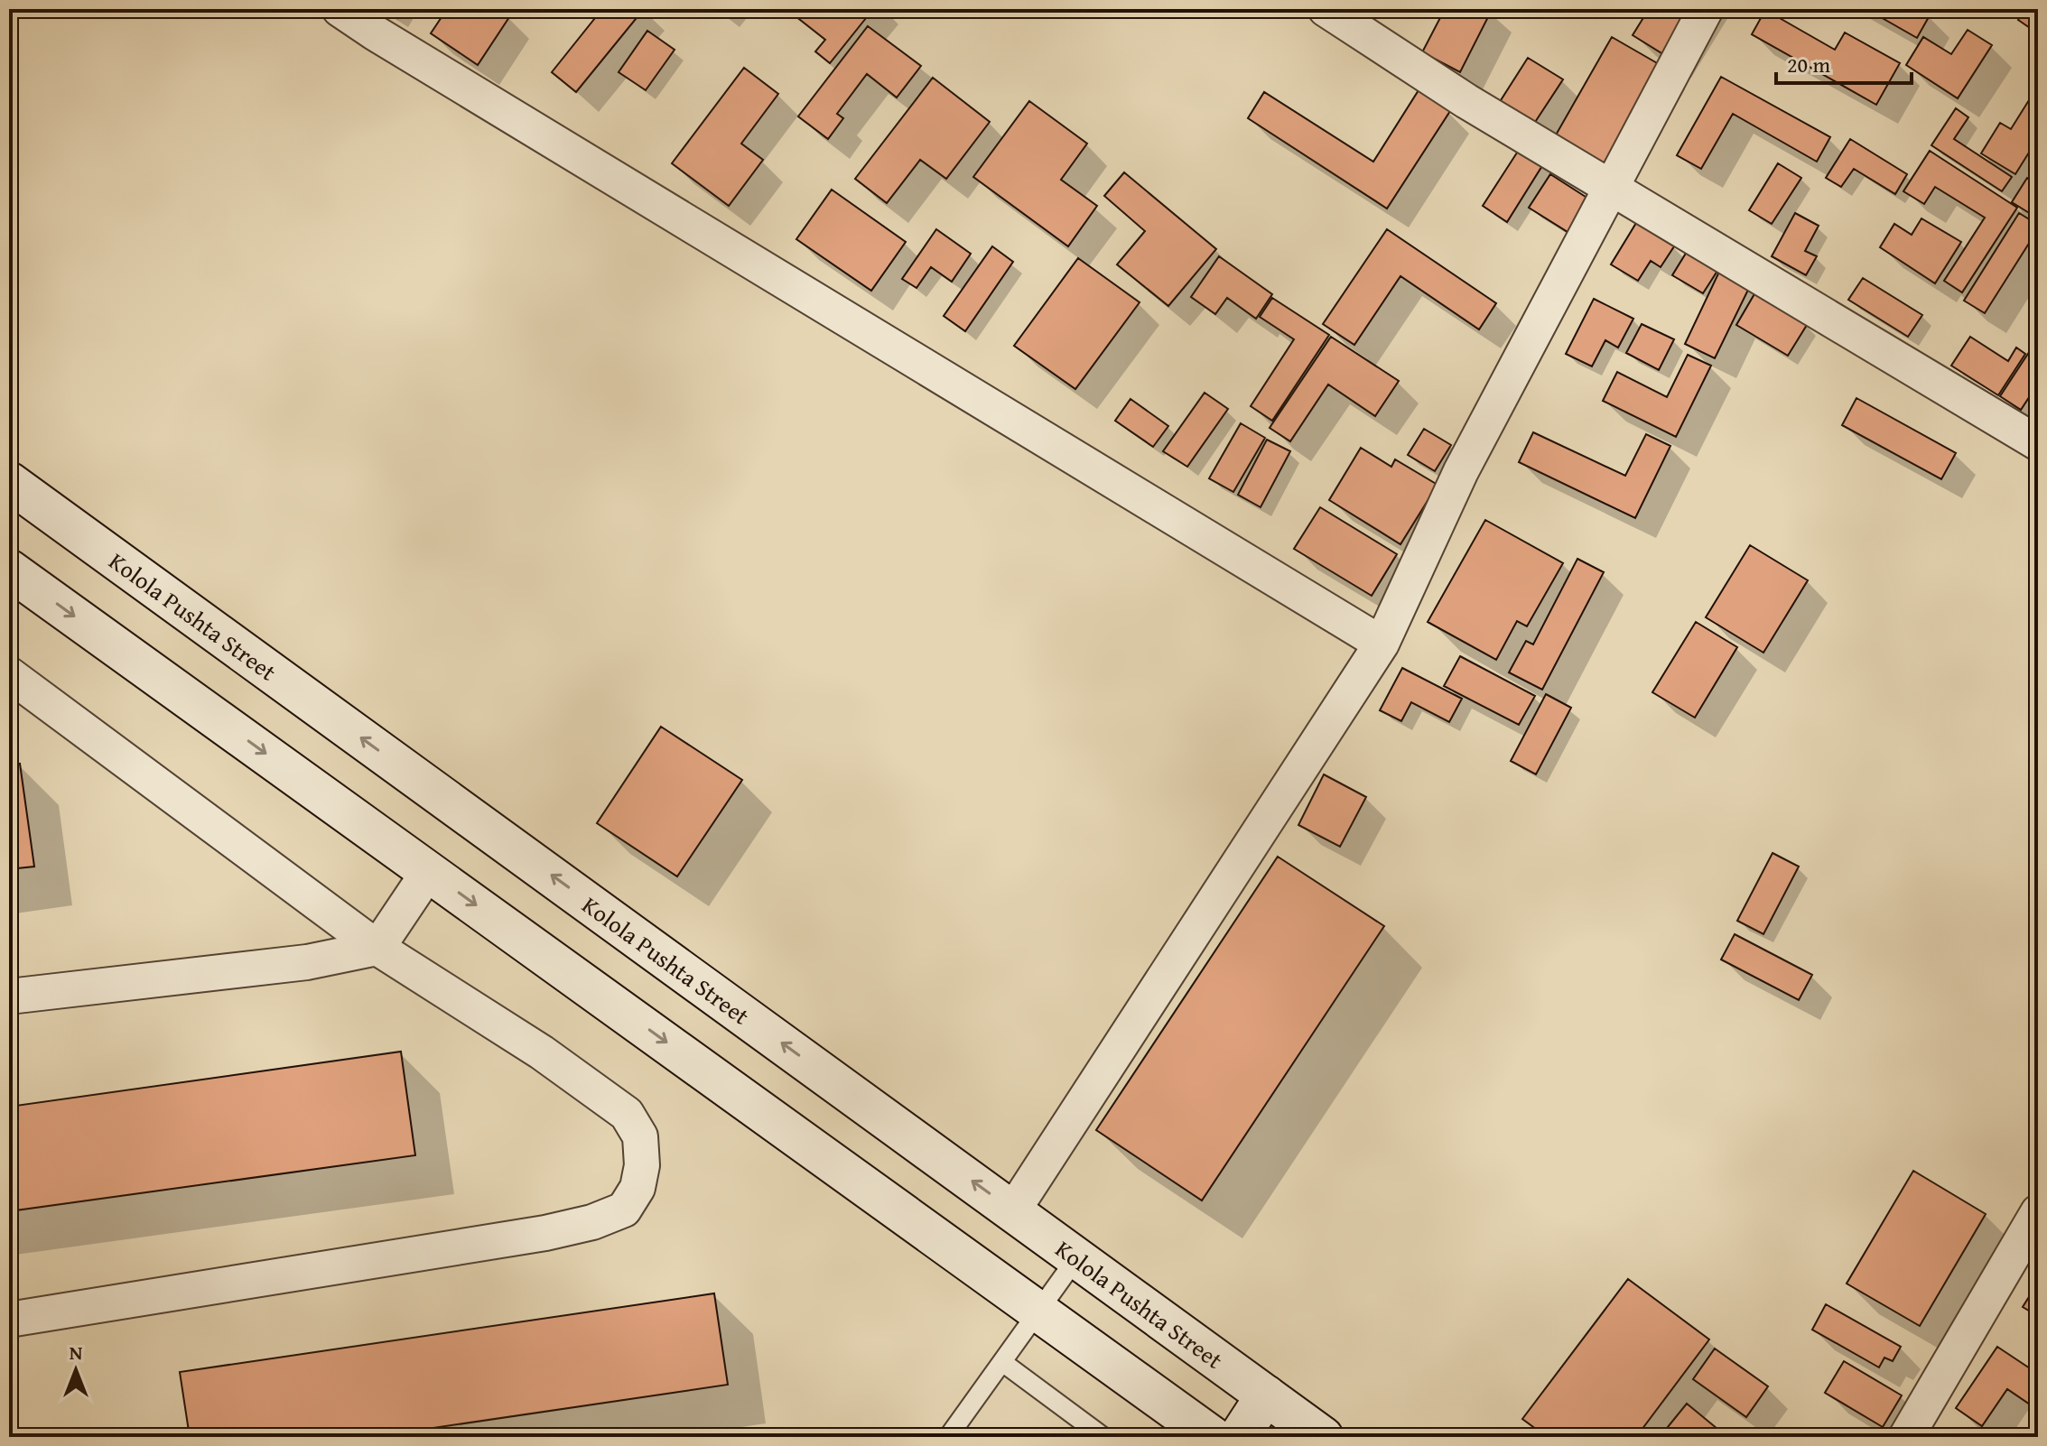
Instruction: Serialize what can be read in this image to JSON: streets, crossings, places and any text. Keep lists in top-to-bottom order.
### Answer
{
  "streets": {
    "main road": ["Kolola Pushta Street"]
  },
  "scale_bar": "20 m",
  "north": "top"
}
